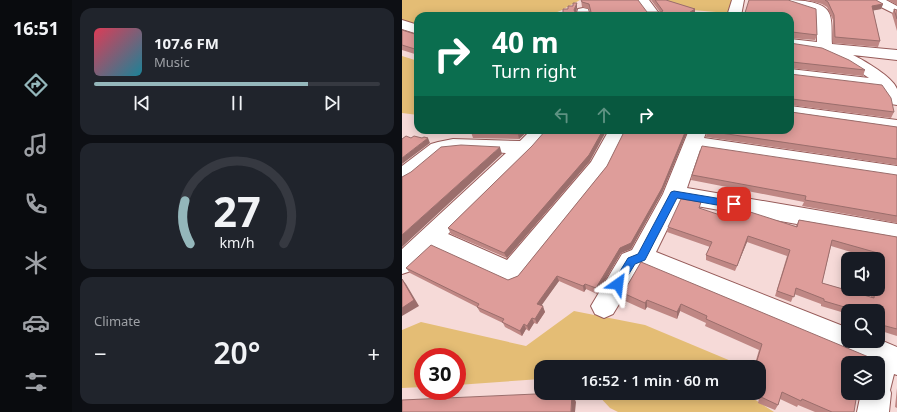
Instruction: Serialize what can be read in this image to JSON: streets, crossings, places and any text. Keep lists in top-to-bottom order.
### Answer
{
  "page": {
    "tabs": "16:51",
    "turn": ["40 m", "Turn right"],
    "song": ["107.6 FM", "Music"],
    "tile": "Climate",
    "heat": ["−", "20°", "+"],
    "limit": "30",
    "trip": "16:52 · 1 min · 60 m",
    "gauge": ["27", "km/h"]
  }
}
